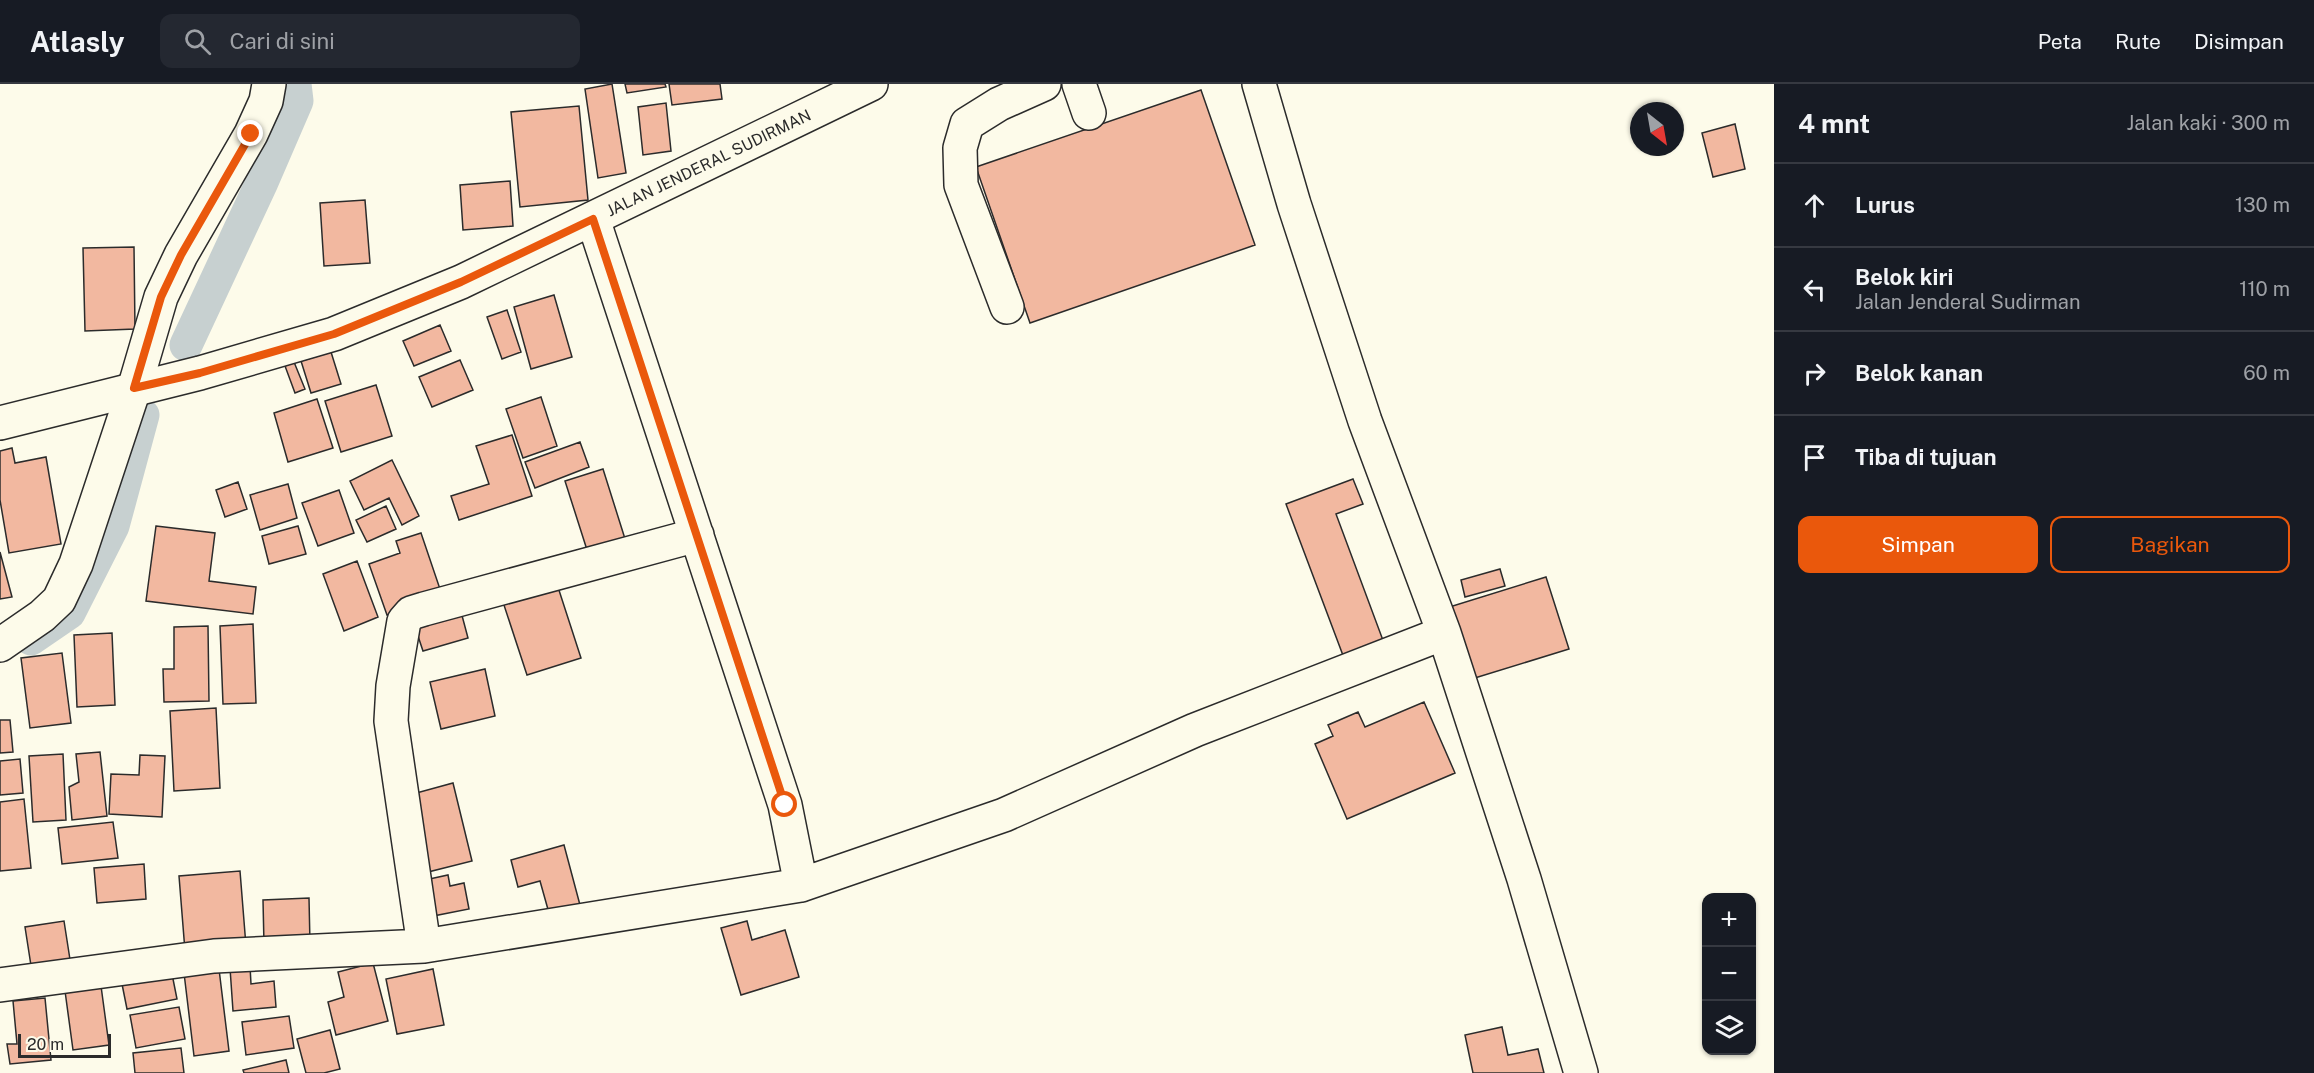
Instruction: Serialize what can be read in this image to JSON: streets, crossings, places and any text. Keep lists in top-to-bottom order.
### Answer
{
  "streets": {
    "street": ["JALAN JENDERAL SUDIRMAN"]
  },
  "scale_bar": "20 m",
  "north": "bottom right",
  "page": {
    "header": "Atlasly",
    "search": "Cari di sini",
    "nav": ["Peta", "Rute", "Disimpan"],
    "heading": ["4 mnt", "Jalan kaki · 300 m"],
    "list": [
      ["Lurus", "130 m"],
      ["Belok kiri", "Jalan Jenderal Sudirman", "110 m"],
      ["Belok kanan", "60 m"],
      "Tiba di tujuan"
    ],
    "buttons": ["Simpan", "Bagikan"],
    "map_buttons": ["+", "−"],
    "scale": "20 m"
  }
}
